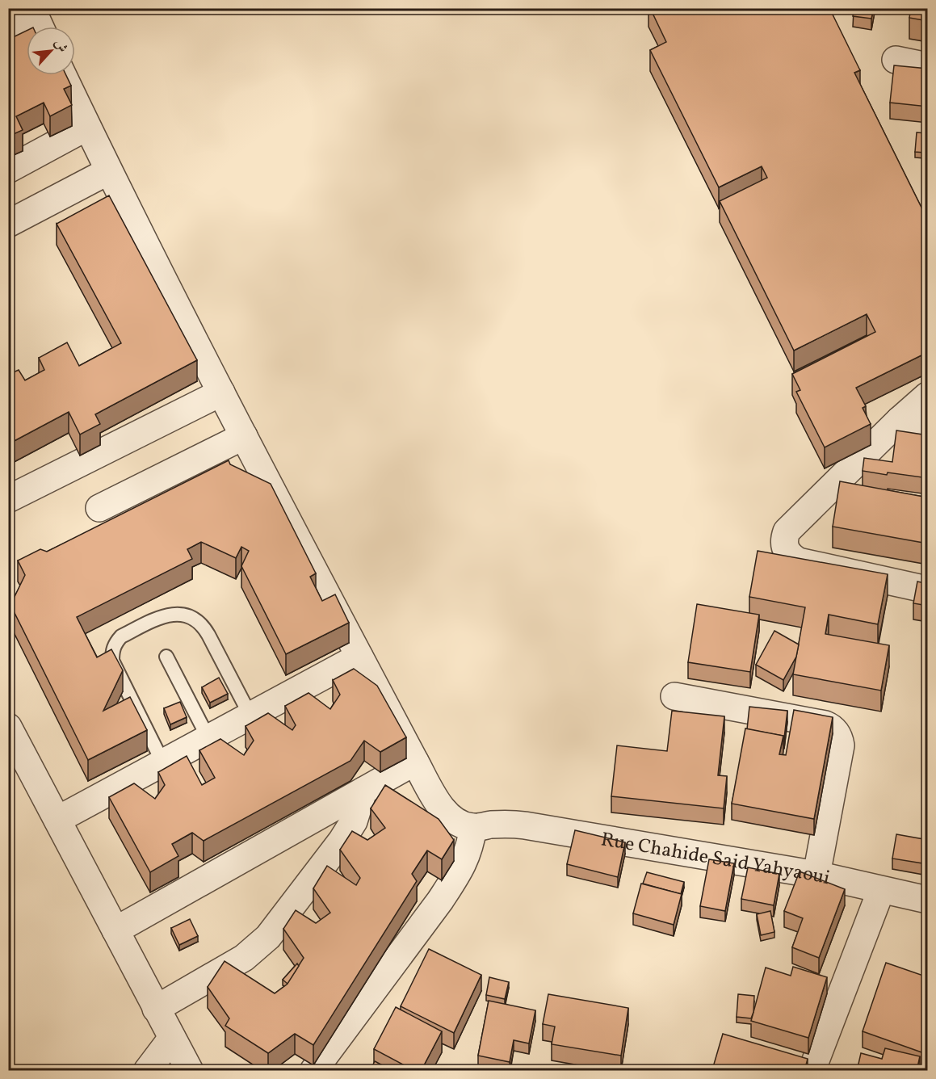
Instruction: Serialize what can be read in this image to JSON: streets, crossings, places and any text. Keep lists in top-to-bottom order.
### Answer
{
  "streets": {
    "street": ["Rue Chahide Said Yahyaoui"]
  },
  "north": "top right"
}
